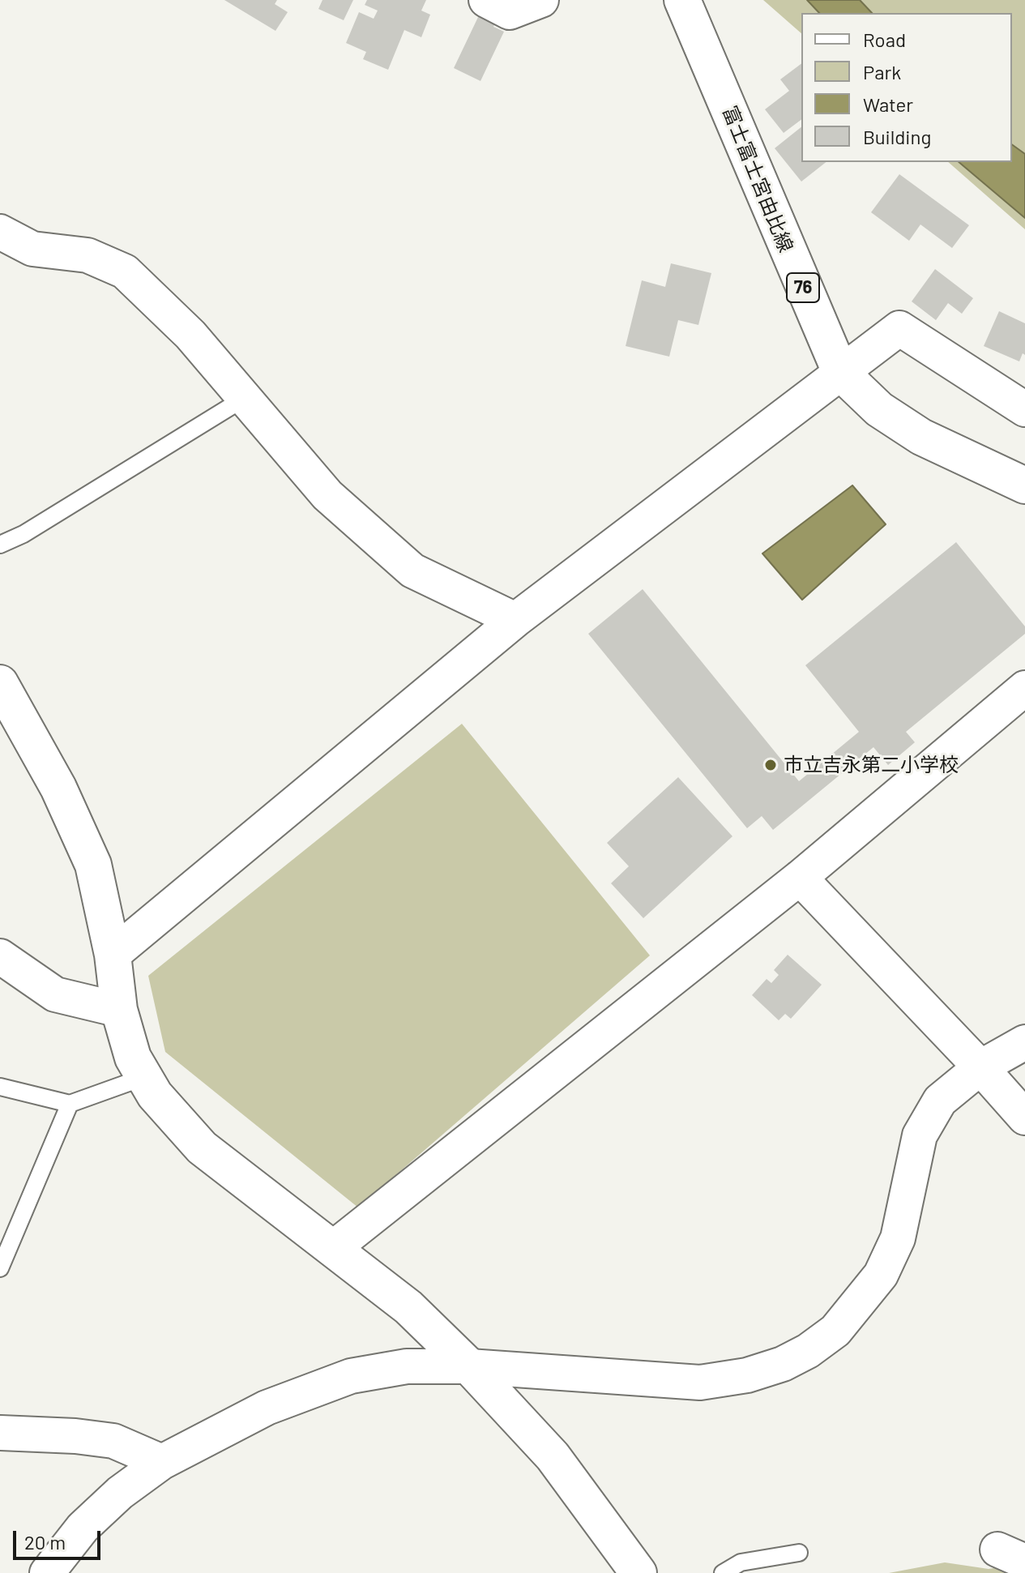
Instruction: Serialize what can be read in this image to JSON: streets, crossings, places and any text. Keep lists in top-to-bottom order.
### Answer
{
  "streets": {
    "street": ["富士富士宮由比線", "76"]
  },
  "places": ["市立吉永第二小学校"],
  "legend": [
    "Road",
    "Park",
    "Water",
    "Building"
  ],
  "scale_bar": "20 m"
}
